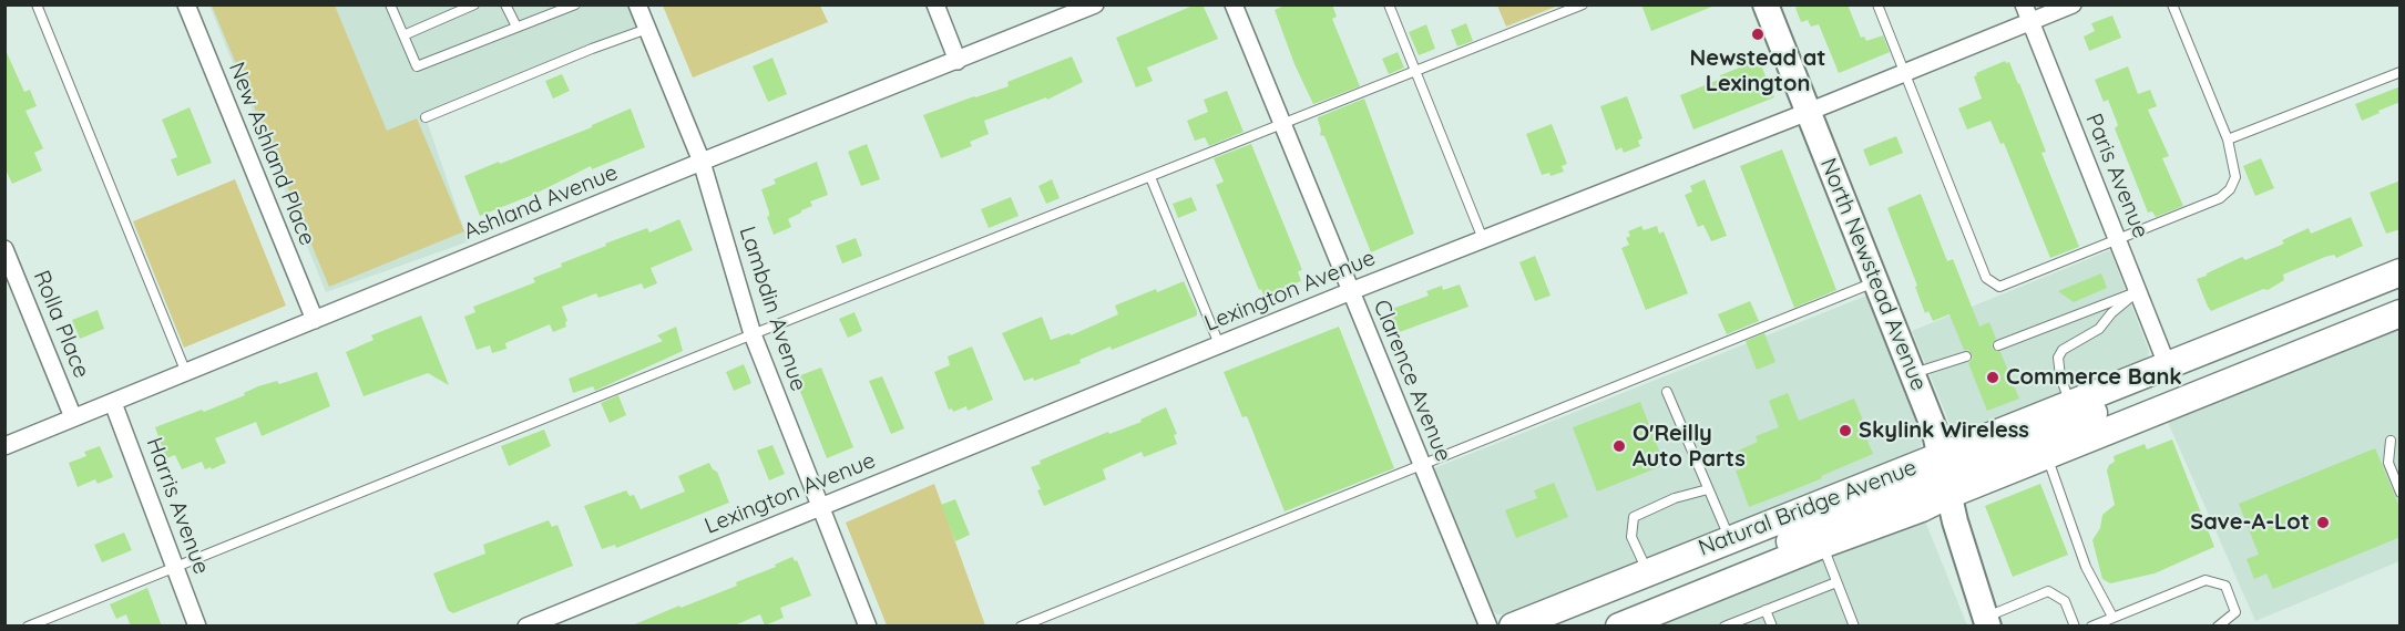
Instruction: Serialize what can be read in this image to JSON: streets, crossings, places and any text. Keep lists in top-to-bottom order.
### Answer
{
  "streets": {
    "main road": ["Natural Bridge Avenue"],
    "street": [
      "New Ashland Place",
      "Paris Avenue",
      "Ashland Avenue",
      "North Newstead Avenue",
      "Lexington Avenue",
      "Lambdin Avenue",
      "Rolla Place",
      "Clarence Avenue",
      "Harris Avenue"
    ]
  },
  "crossings": [
    ["New Ashland Place", "Ashland Avenue"],
    ["Paris Avenue", "Lexington Avenue"],
    ["Paris Avenue", "Natural Bridge Avenue"],
    ["Ashland Avenue", "Lambdin Avenue"],
    ["Ashland Avenue", "Rolla Place"],
    ["Ashland Avenue", "Harris Avenue"],
    ["North Newstead Avenue", "Lexington Avenue"],
    ["North Newstead Avenue", "Natural Bridge Avenue"],
    ["Lexington Avenue", "Lambdin Avenue"],
    ["Lexington Avenue", "Clarence Avenue"]
  ],
  "places": [
    "Newstead at Lexington",
    "Commerce Bank",
    "Skylink Wireless",
    "O'Reilly Auto Parts",
    "Save-A-Lot"
  ]
}
